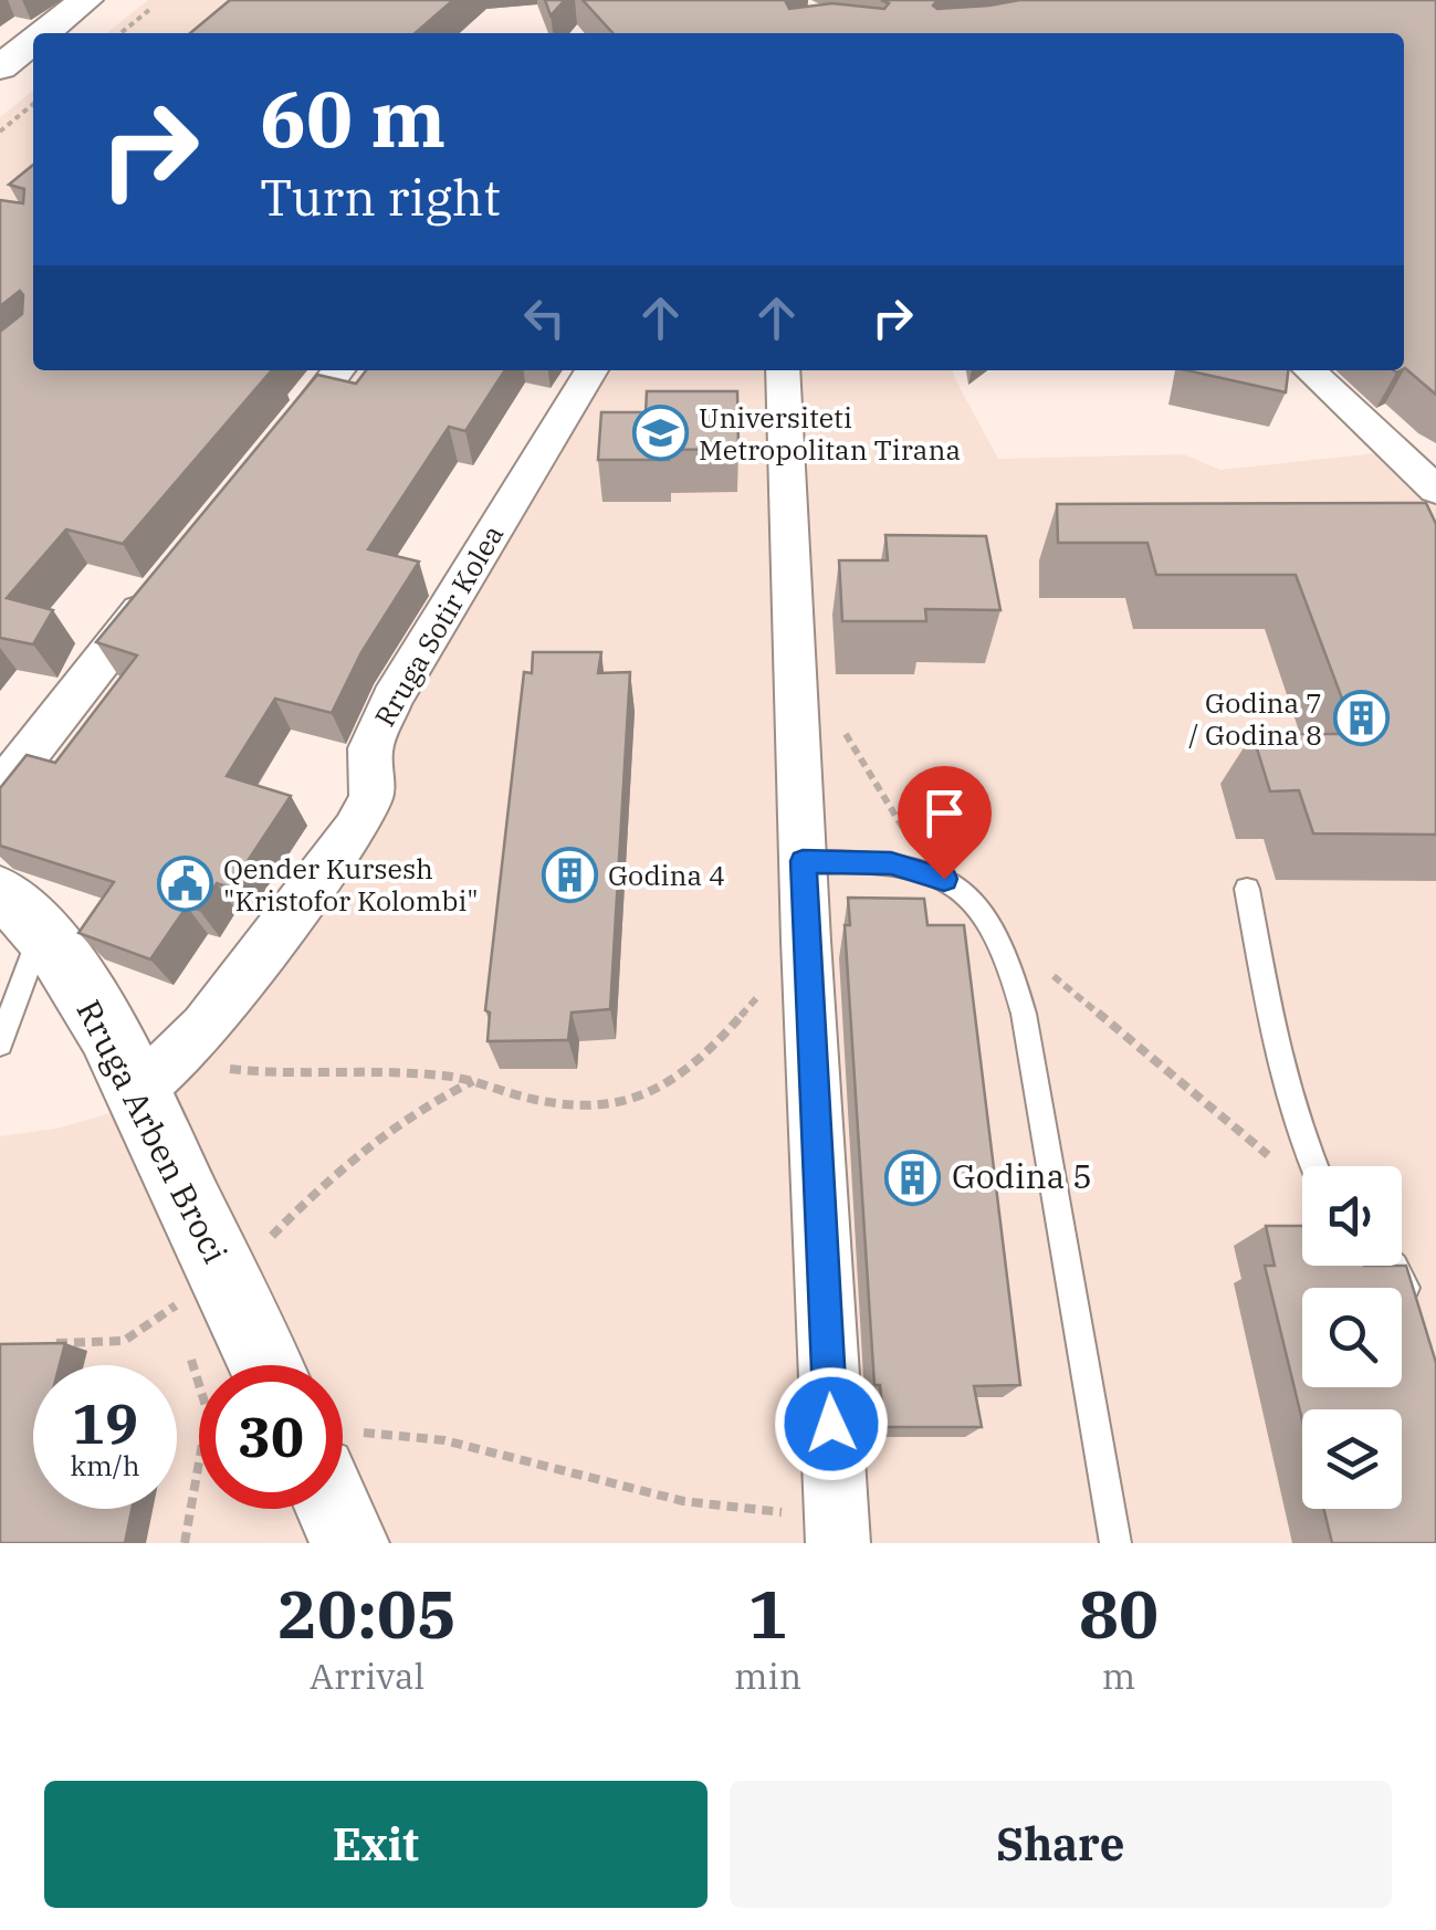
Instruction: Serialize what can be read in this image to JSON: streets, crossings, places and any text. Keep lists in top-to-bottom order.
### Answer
{
  "streets": {
    "street": ["Rruga Sotir Kolea", "Rruga Arben Broci"]
  },
  "crossings": [
    ["Rruga Sotir Kolea", "Rruga Arben Broci"]
  ],
  "places": {
    "school or university": ["Universiteti Metropolitan Tirana"],
    "building": ["Godina 7 / Godina 8", "Godina 4", "Godina 5"],
    "public building": ["Qender Kursesh \"Kristofor Kolombi\""]
  },
  "page": {
    "turn": ["60 m", "Turn right"],
    "speed": "19 km/h",
    "limit": "30",
    "eta": [
      "20:05",
      "Arrival",
      "1",
      "min",
      "80",
      "m"
    ],
    "buttons": ["Exit", "Share"]
  }
}
